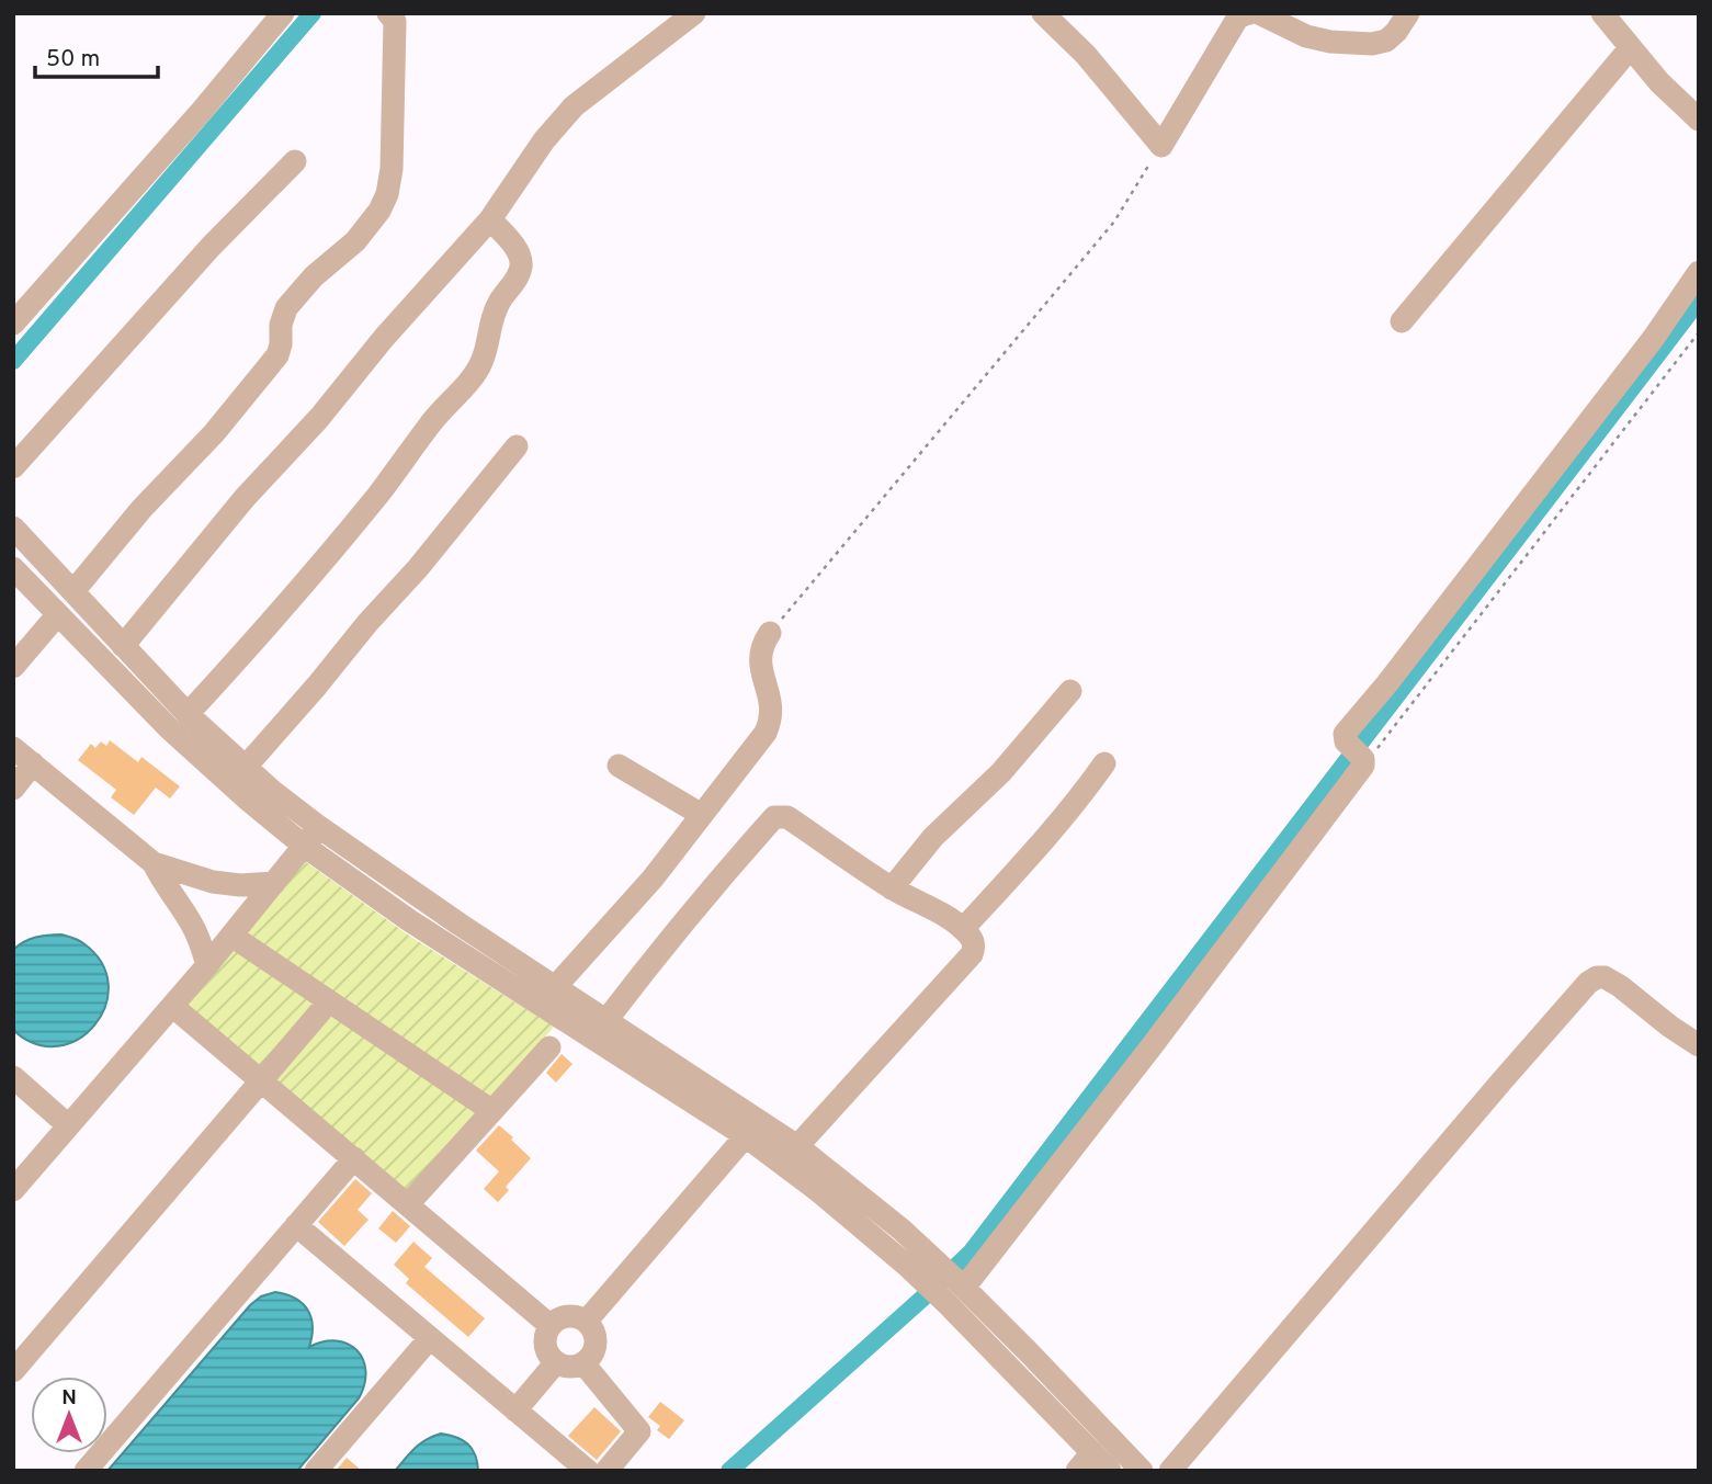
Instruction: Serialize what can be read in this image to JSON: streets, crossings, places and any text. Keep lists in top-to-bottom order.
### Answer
{
  "scale_bar": "50 m",
  "north": "top"
}
